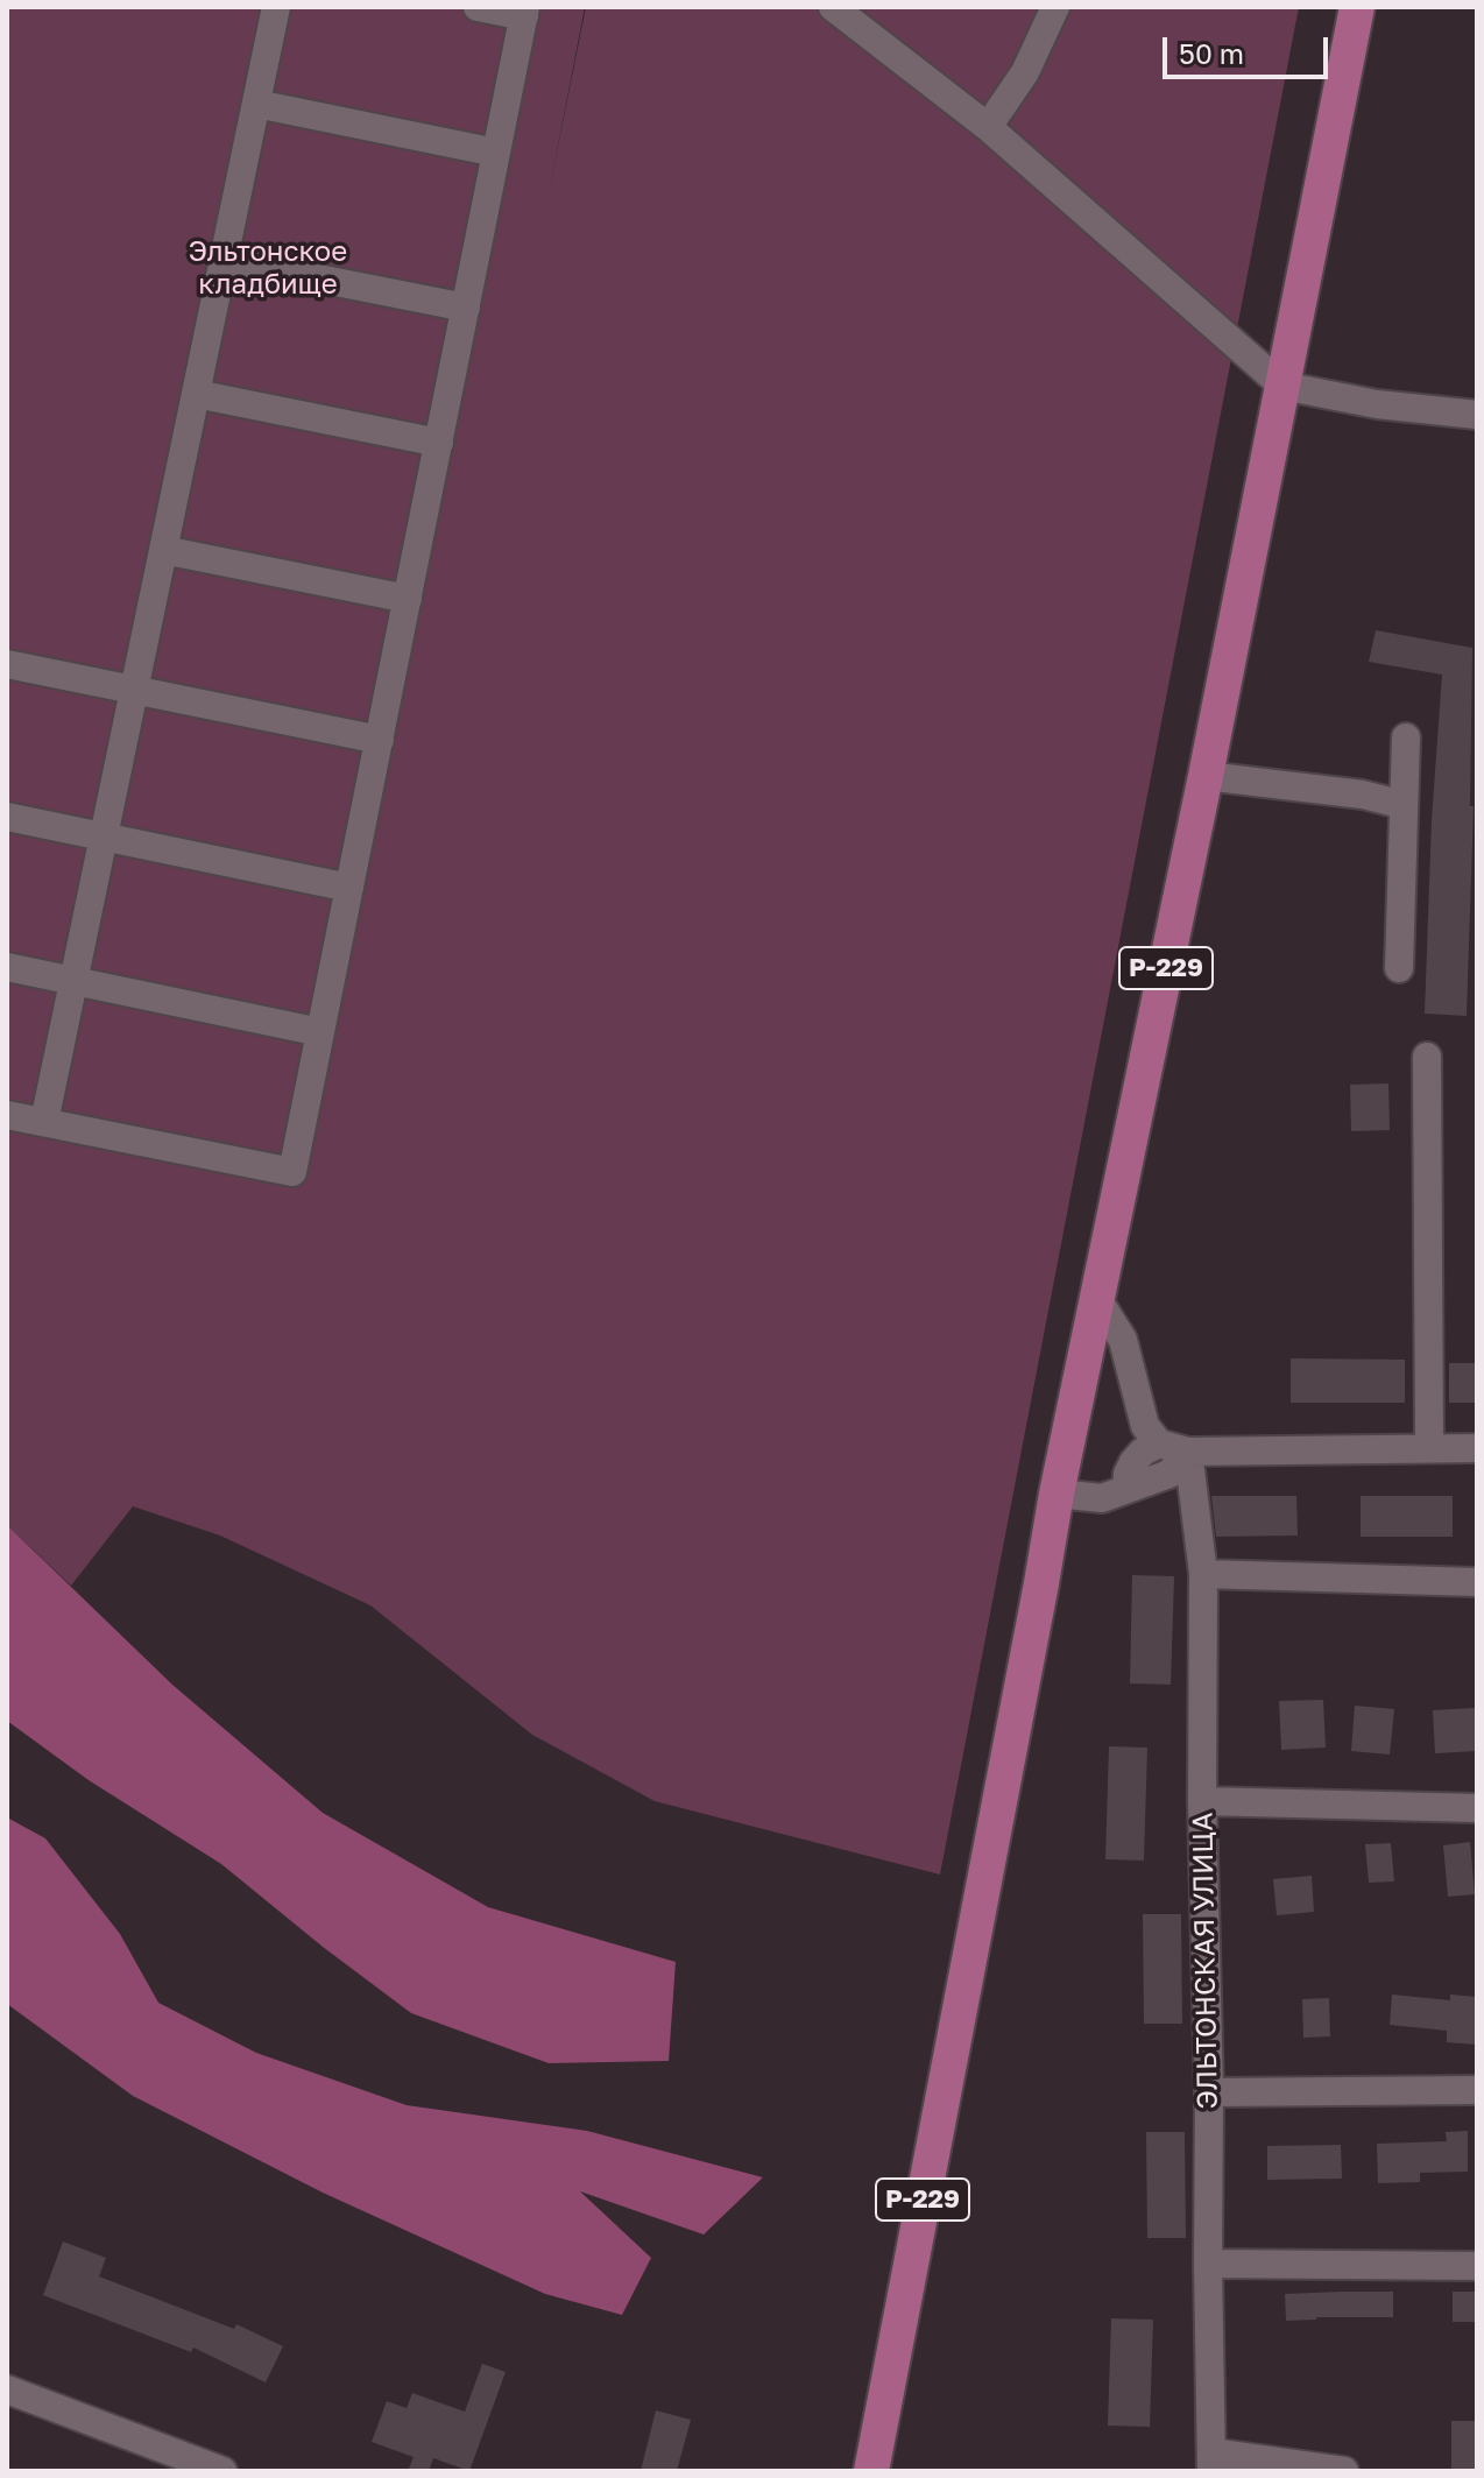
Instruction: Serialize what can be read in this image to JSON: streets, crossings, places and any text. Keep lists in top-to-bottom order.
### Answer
{
  "streets": {
    "main road": ["Р-229"],
    "street": ["ЭЛЬТОНСКАЯ УЛИЦА"]
  },
  "parks": ["Эльтонское кладбище"],
  "scale_bar": "50 m"
}
